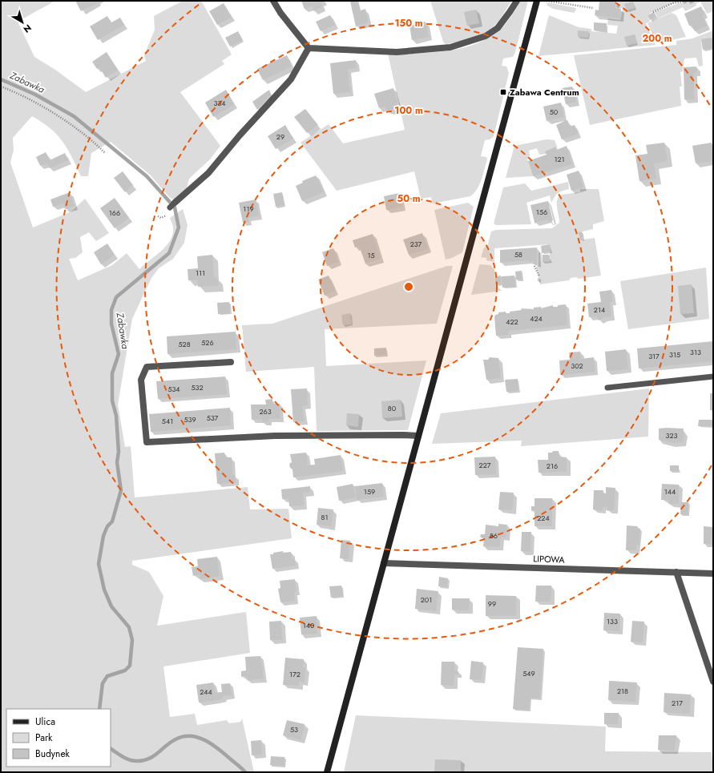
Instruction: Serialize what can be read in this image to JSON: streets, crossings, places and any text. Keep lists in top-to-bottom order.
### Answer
{
  "streets": {
    "street": ["LIPOWA"]
  },
  "water": ["Zabawka"],
  "places": {
    "transit": ["Zabawa Centrum"]
  },
  "house_numbers": [
    "334",
    "50",
    "29",
    "121",
    "119",
    "156",
    "166",
    "237",
    "58",
    "15",
    "111",
    "214",
    "424",
    "422",
    "526",
    "528",
    "313",
    "315",
    "317",
    "302",
    "532",
    "534",
    "80",
    "263",
    "537",
    "539",
    "541",
    "323",
    "227",
    "216",
    "159",
    "144",
    "81",
    "224",
    "86",
    "201",
    "99",
    "133",
    "140",
    "549",
    "172",
    "218",
    "244",
    "217",
    "53"
  ],
  "legend": ["Ulica", "Park", "Budynek"],
  "north": "bottom right",
  "rings": [
    "150 m",
    "200 m",
    "100 m",
    "50 m"
  ]
}
